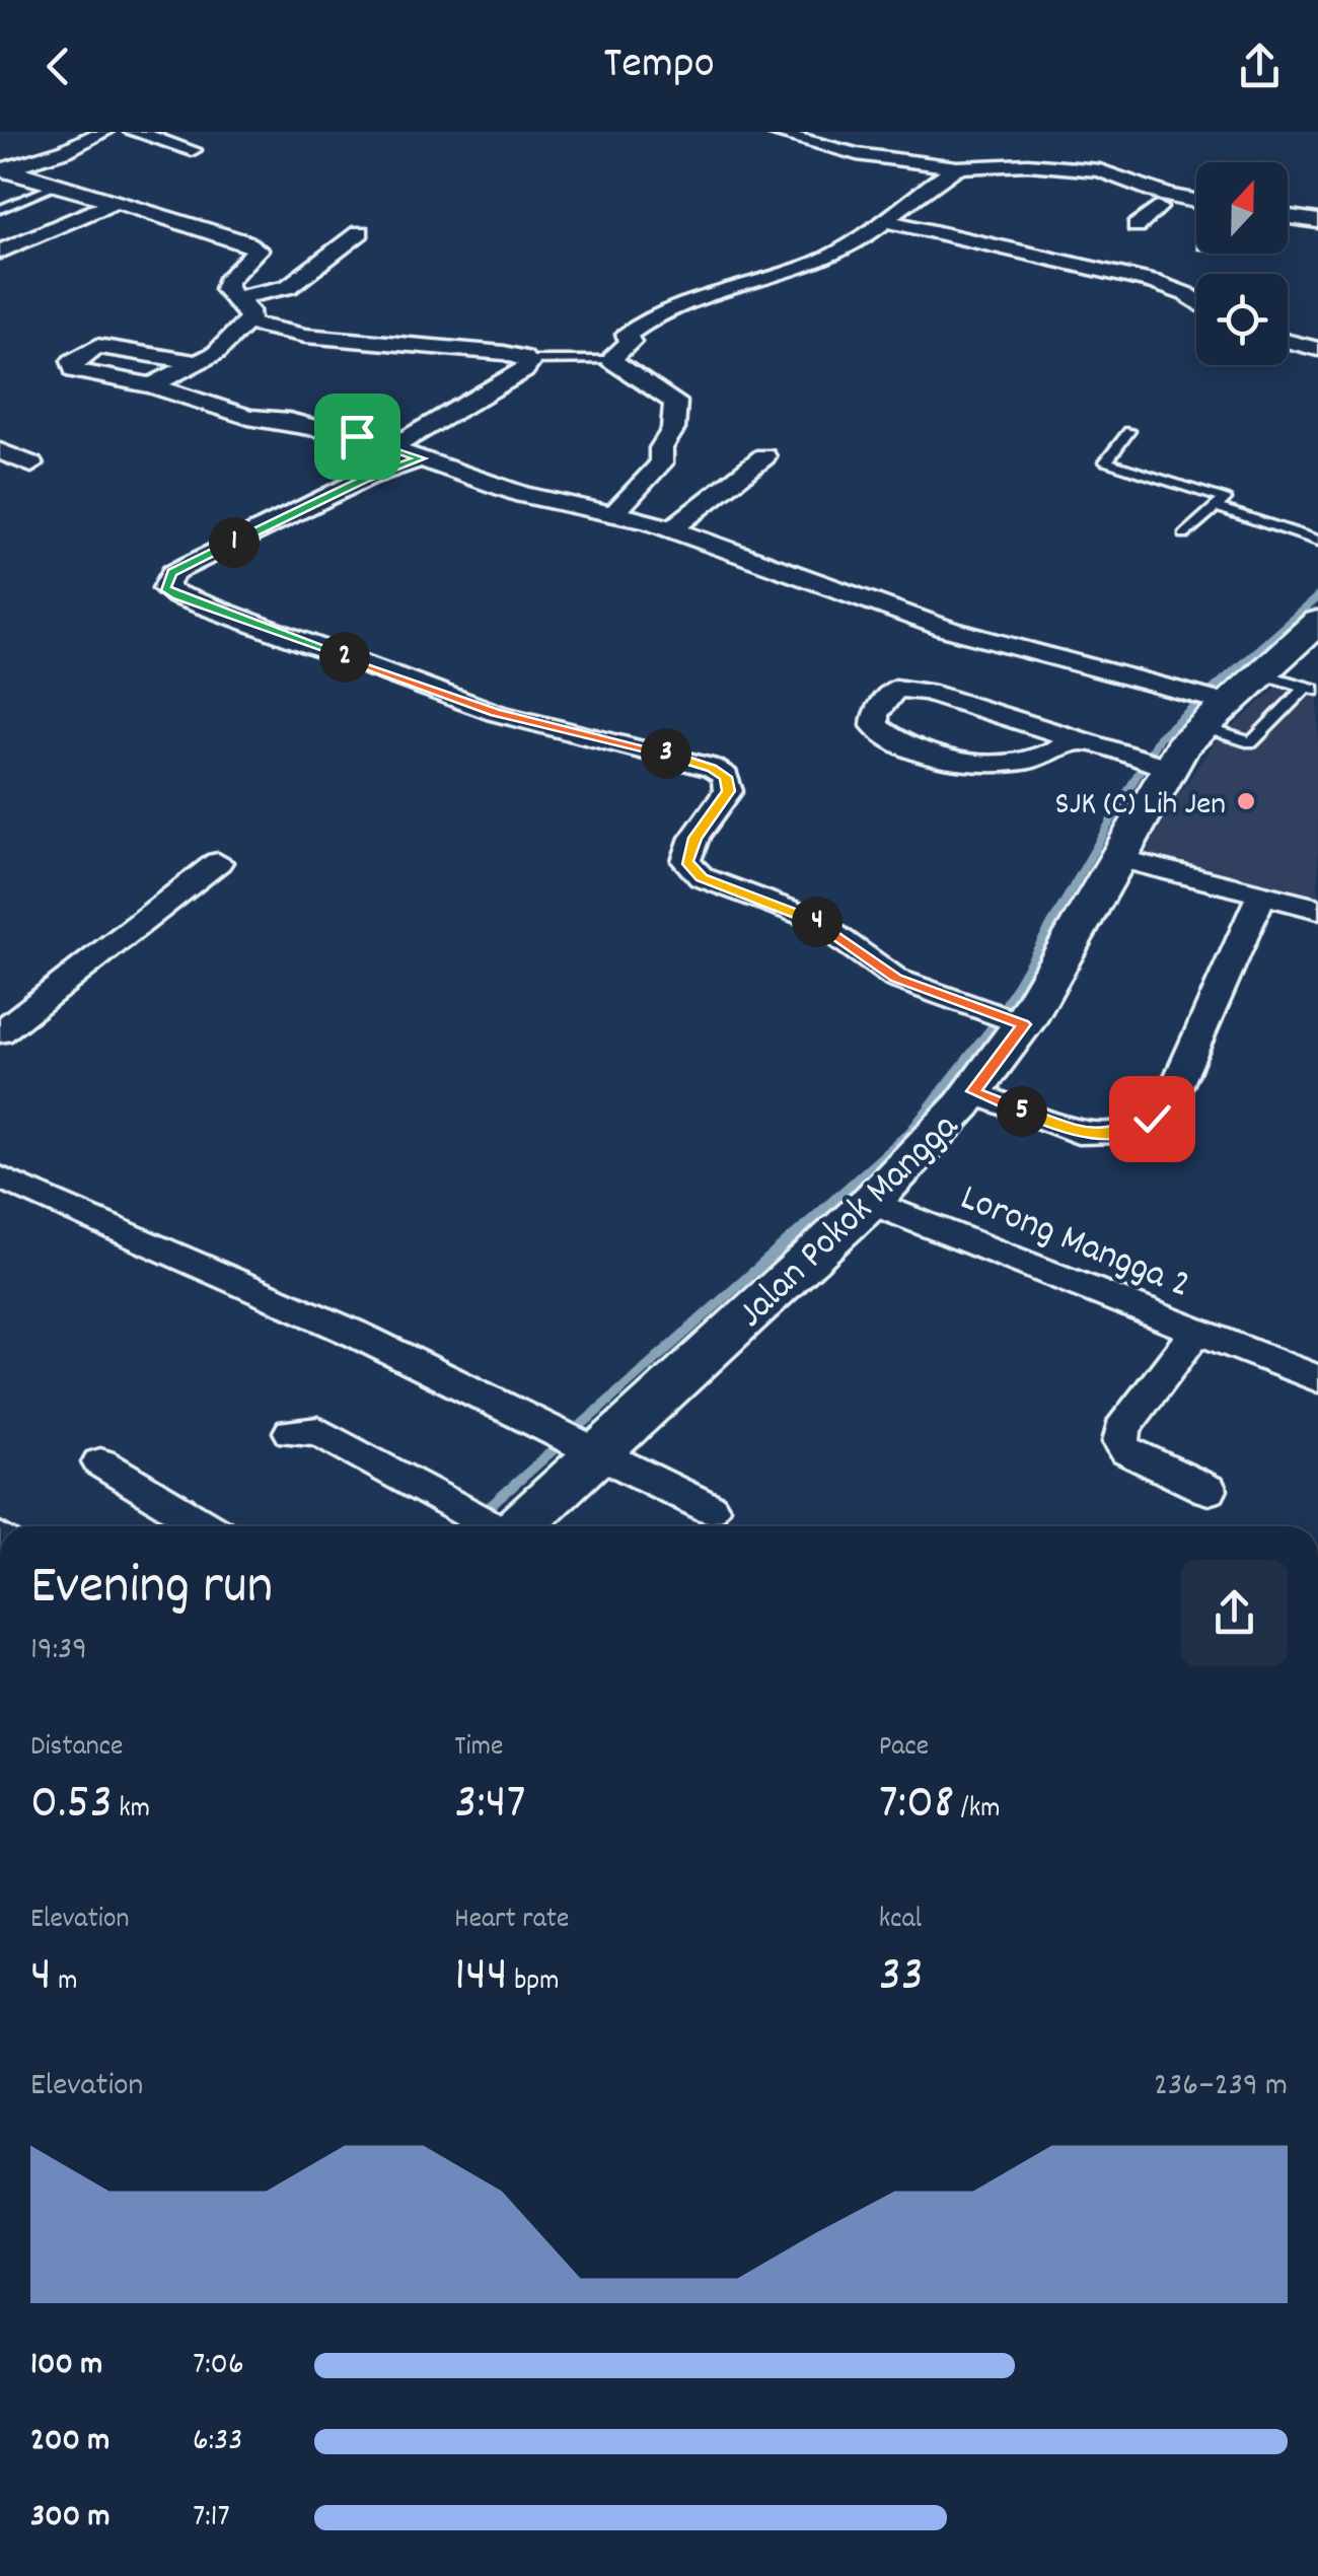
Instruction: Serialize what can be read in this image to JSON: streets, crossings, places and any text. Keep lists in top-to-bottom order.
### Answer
{
  "streets": {
    "main road": ["Jalan Pokok Mangga"],
    "street": ["Lorong Mangga 2"]
  },
  "crossings": [
    ["Jalan Pokok Mangga", "Lorong Mangga 2"]
  ],
  "places": ["SJK (C) Lih Jen"],
  "north": "top",
  "page": {
    "header": "Tempo",
    "pins": [
      "1",
      "2",
      "3",
      "4",
      "5"
    ],
    "heading": ["Evening run", "19:39"],
    "stats": [
      ["Distance", "0.53 km"],
      ["Time", "3:47"],
      ["Pace", "7:08 /km"],
      ["Elevation", "4 m"],
      ["Heart rate", "144 bpm"],
      ["kcal", "33"]
    ],
    "chart": ["Elevation", "236–239 m"],
    "list": [
      {
        "name": "100 m",
        "note": "7:06"
      },
      {
        "name": "200 m",
        "note": "6:33"
      },
      {
        "name": "300 m",
        "note": "7:17"
      }
    ]
  }
}
